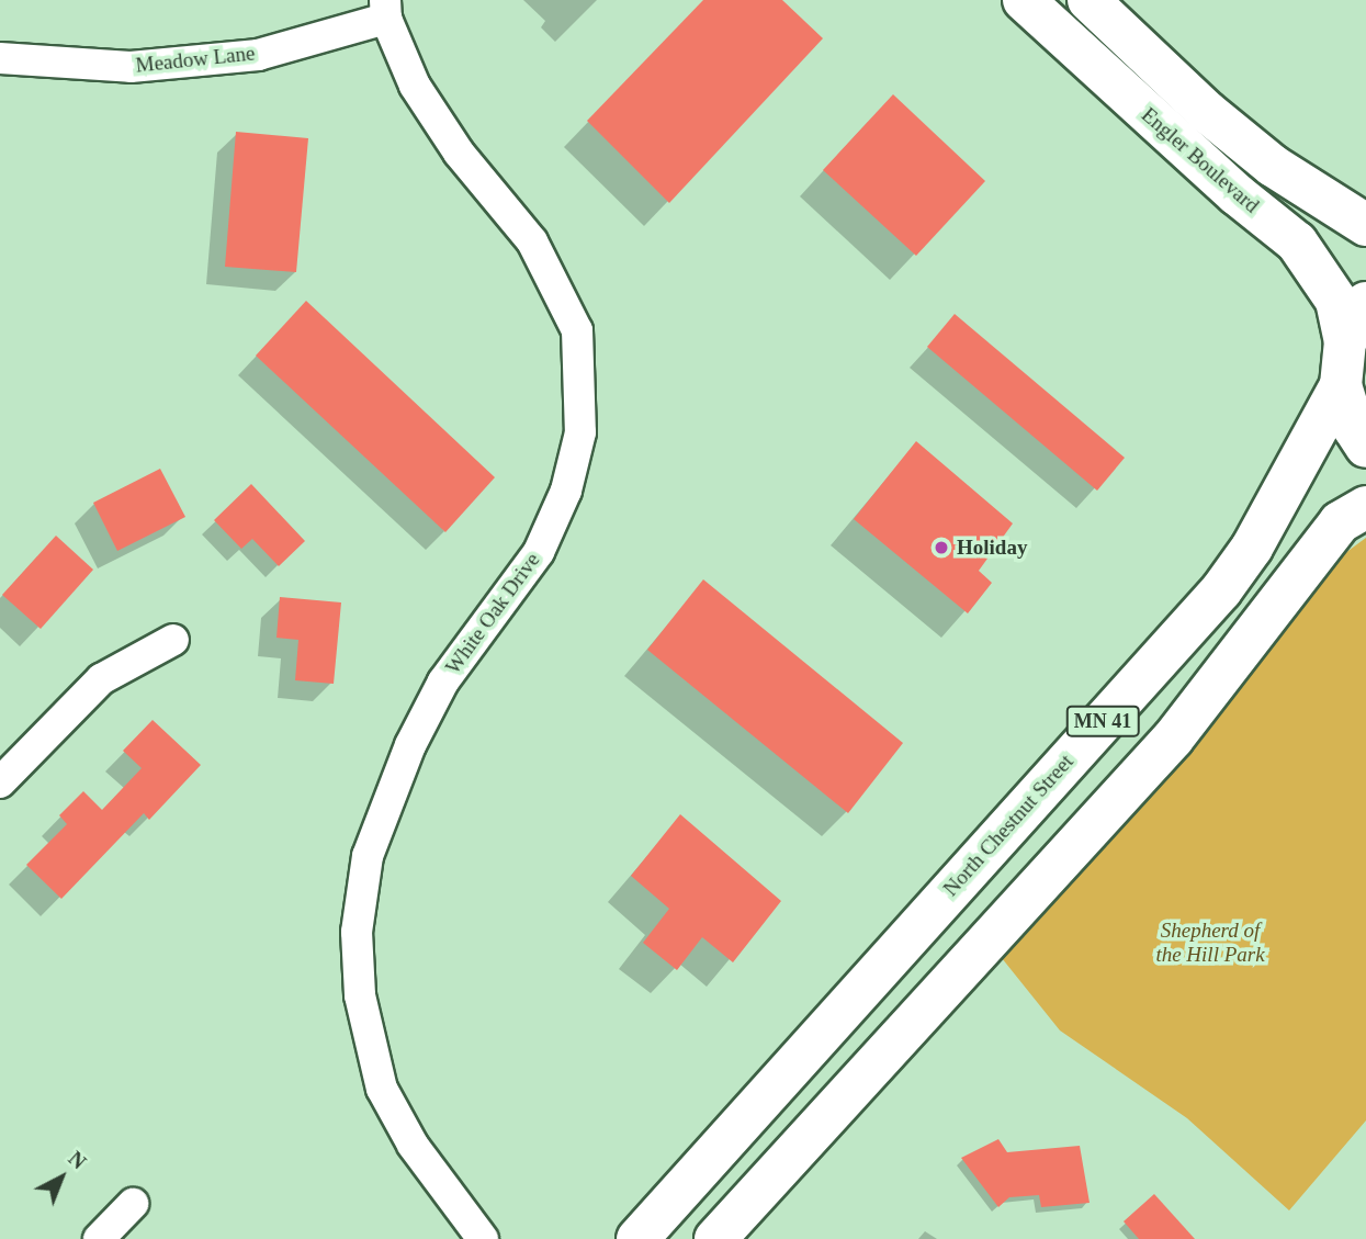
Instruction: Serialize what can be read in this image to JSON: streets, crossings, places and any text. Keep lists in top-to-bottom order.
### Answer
{
  "streets": {
    "main road": ["Engler Boulevard", "MN 41", "North Chestnut Street"],
    "street": ["Meadow Lane", "White Oak Drive"]
  },
  "crossings": [
    ["Meadow Lane", "White Oak Drive"],
    ["Engler Boulevard", "MN 41"],
    ["MN 41", "North Chestnut Street"]
  ],
  "parks": ["Shepherd of the Hill Park"],
  "places": ["Holiday"],
  "north": "top right"
}
